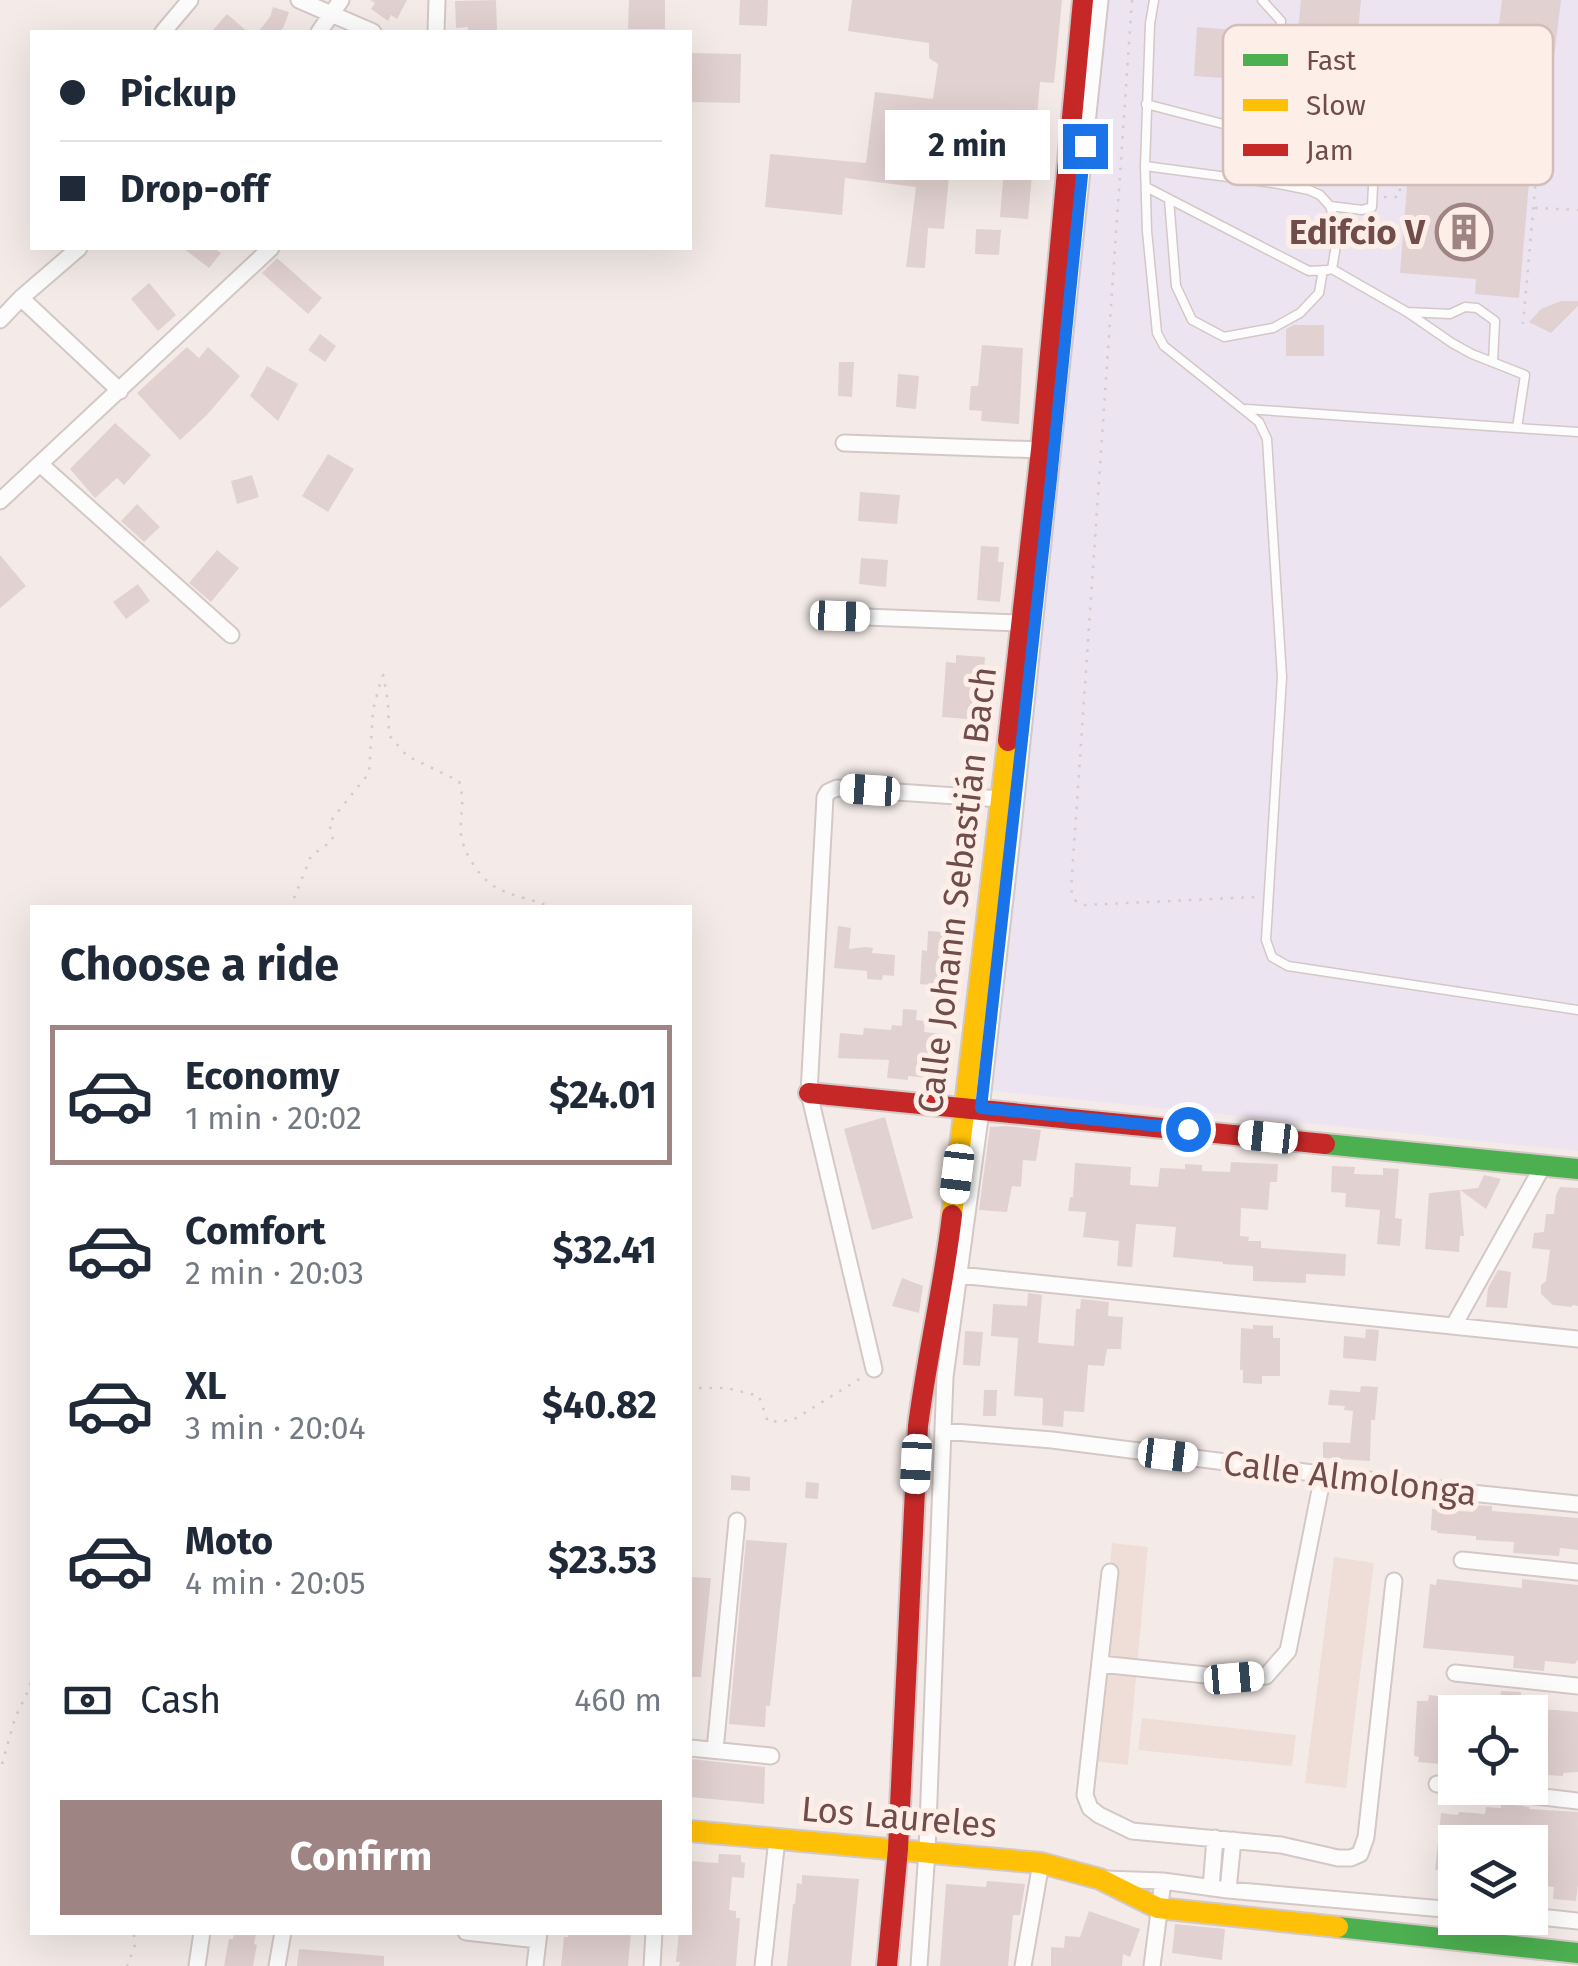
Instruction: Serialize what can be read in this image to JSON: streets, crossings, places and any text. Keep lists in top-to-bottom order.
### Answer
{
  "streets": {
    "street": ["Calle Johann Sebastián Bach", "Calle Almolonga", "Los Laureles"]
  },
  "crossings": [
    ["Calle Johann Sebastián Bach", "Calle Almolonga"],
    ["Calle Johann Sebastián Bach", "Los Laureles"]
  ],
  "places": {
    "building": ["Edifcio V"]
  },
  "legend": ["Fast", "Slow", "Jam"],
  "page": {
    "banner": ["Pickup", "Drop-off"],
    "bubble": "2 min",
    "heading": "Choose a ride",
    "list": [
      {
        "name": "Economy",
        "note": "1 min · 20:02",
        "value": "$24.01"
      },
      {
        "name": "Comfort",
        "note": "2 min · 20:03",
        "value": "$32.41"
      },
      {
        "name": "XL",
        "note": "3 min · 20:04",
        "value": "$40.82"
      },
      {
        "name": "Moto",
        "note": "4 min · 20:05",
        "value": "$23.53"
      }
    ],
    "pay": ["Cash", "460 m"],
    "buttons": "Confirm"
  }
}
